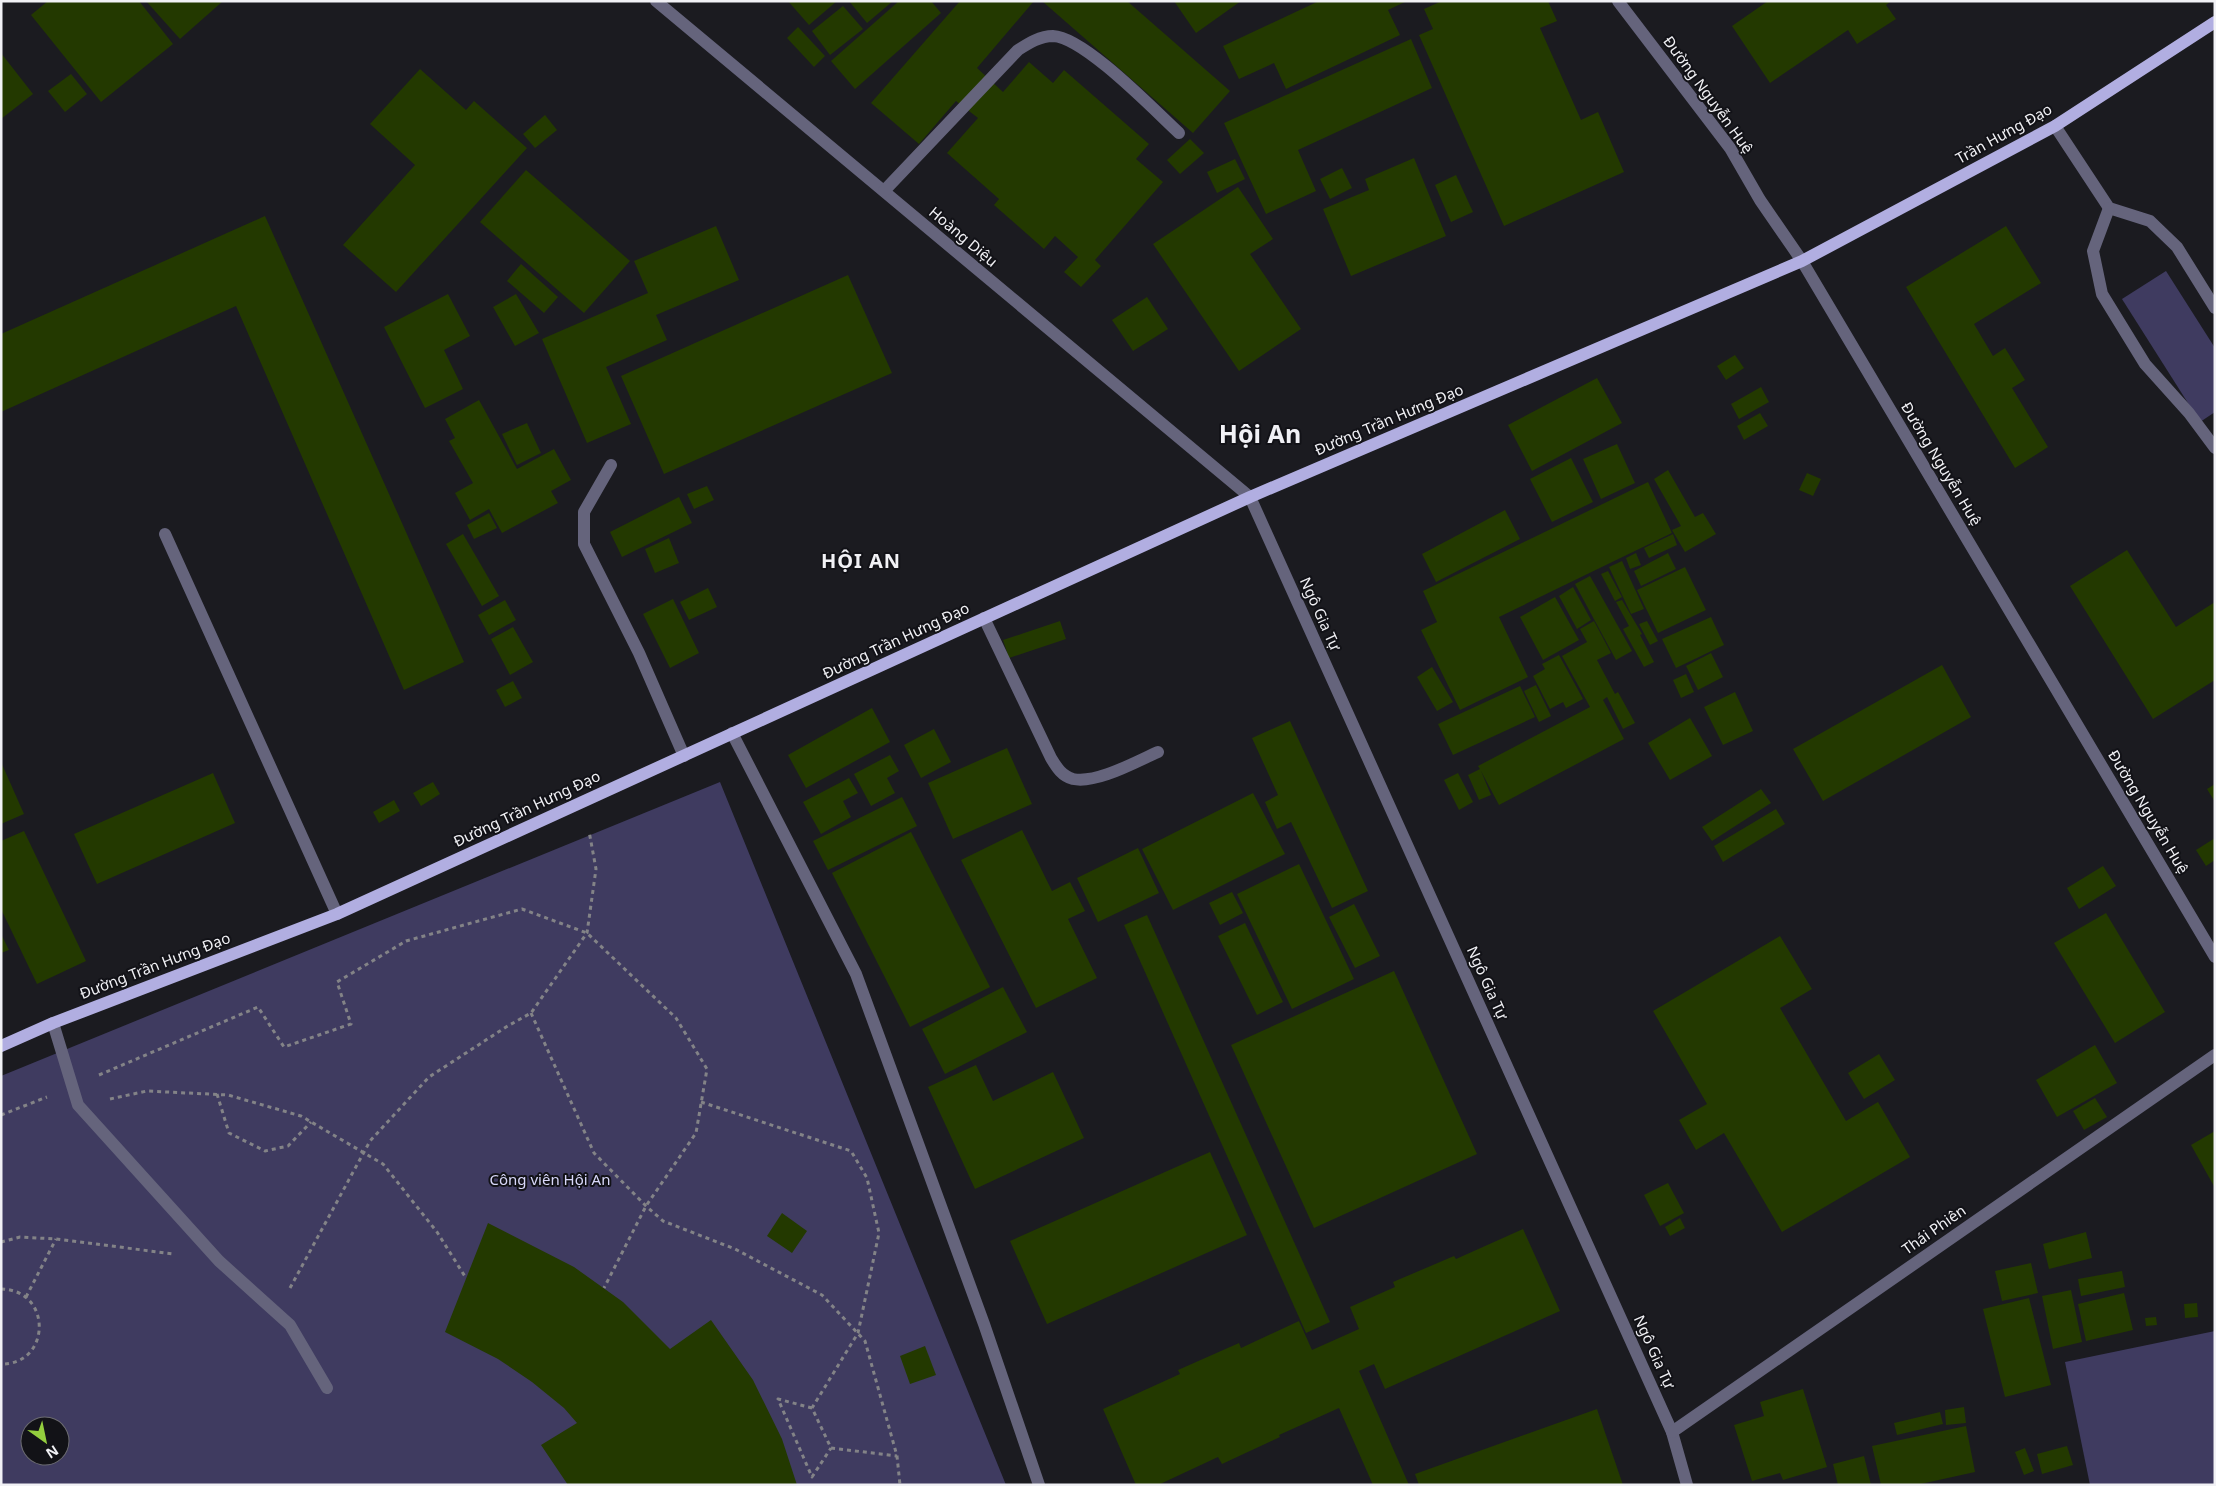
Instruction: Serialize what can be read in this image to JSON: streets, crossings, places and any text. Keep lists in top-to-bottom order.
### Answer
{
  "streets": {
    "main road": ["Trần Hưng Đạo", "Đường Trần Hưng Đạo"],
    "street": [
      "Đường Nguyễn Huệ",
      "Hoàng Diệu",
      "Ngô Gia Tự",
      "Thái Phiên"
    ]
  },
  "crossings": [
    ["Đường Nguyễn Huệ", "Trần Hưng Đạo"],
    ["Đường Nguyễn Huệ", "Đường Trần Hưng Đạo"],
    ["Trần Hưng Đạo", "Đường Trần Hưng Đạo"],
    ["Hoàng Diệu", "Đường Trần Hưng Đạo"],
    ["Hoàng Diệu", "Ngô Gia Tự"],
    ["Đường Trần Hưng Đạo", "Ngô Gia Tự"],
    ["Ngô Gia Tự", "Thái Phiên"]
  ],
  "districts": ["Hội An", "HỘI AN"],
  "parks": ["Công viên Hội An"],
  "north": "bottom right"
}
